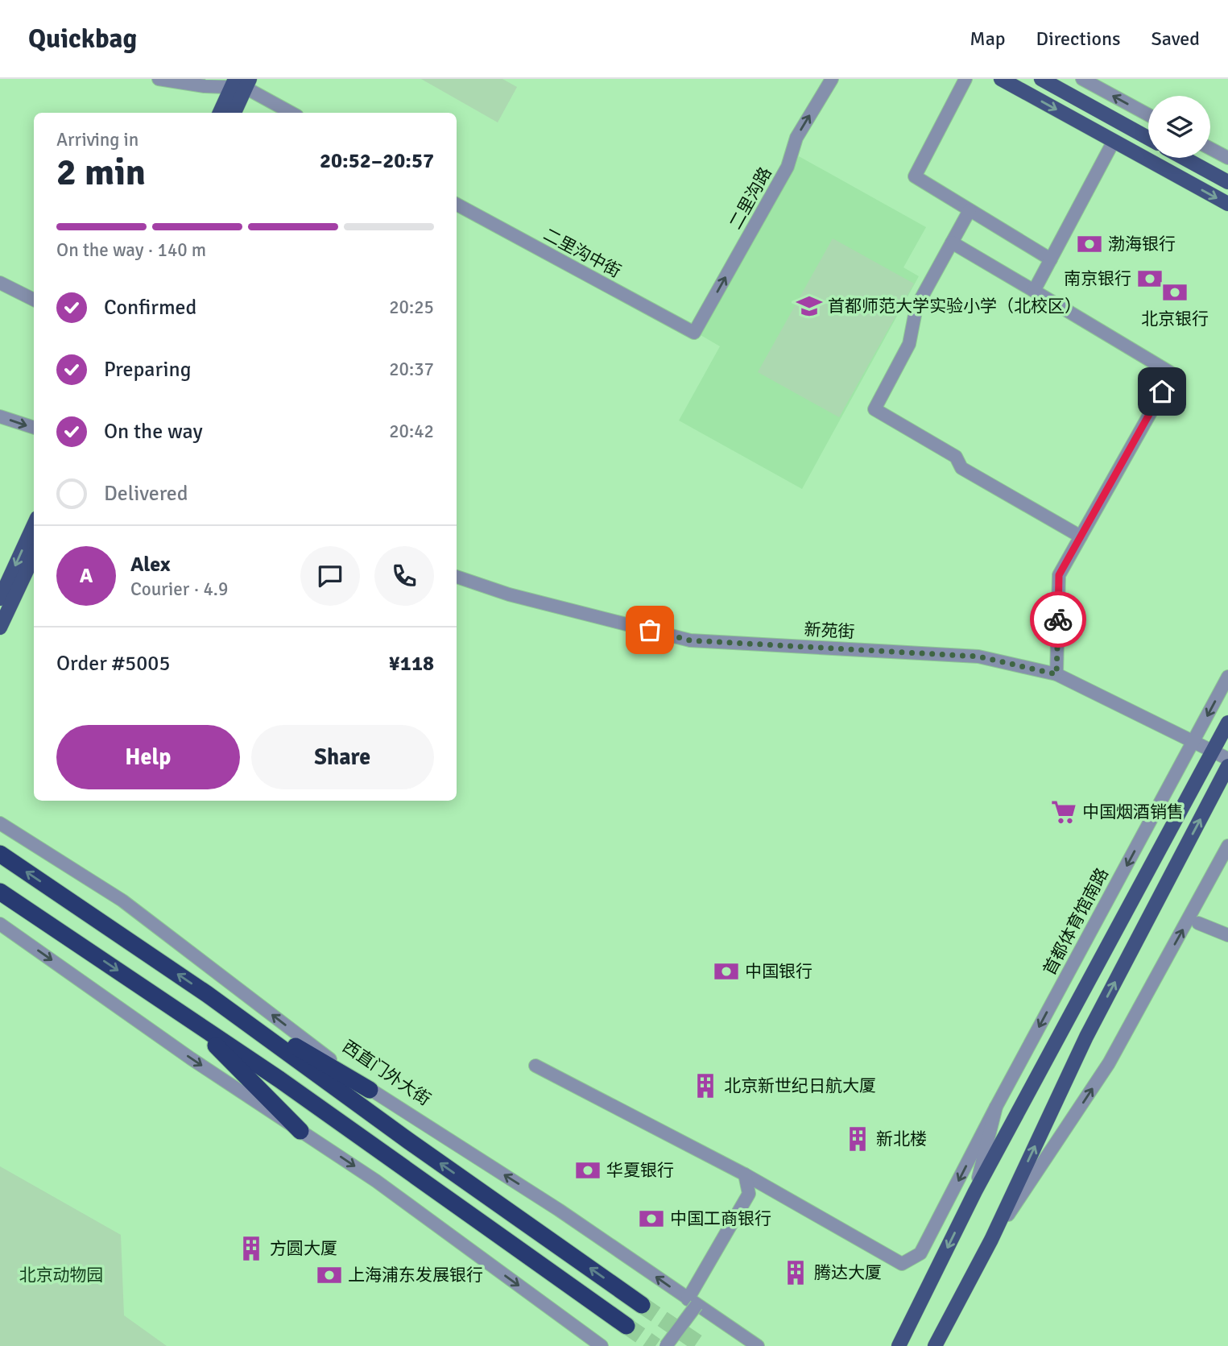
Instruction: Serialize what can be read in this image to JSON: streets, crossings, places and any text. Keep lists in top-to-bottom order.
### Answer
{
  "streets": {
    "main road": ["首都体育馆南路"],
    "street": [
      "二里沟路",
      "二里沟中街",
      "新苑街",
      "西直门外大街"
    ]
  },
  "crossings": [
    ["二里沟路", "二里沟中街"],
    ["新苑街", "首都体育馆南路"]
  ],
  "one_way": ["二里沟路"],
  "parks": ["北京动物园"],
  "places": {
    "bank": [
      "渤海银行",
      "南京银行",
      "北京银行",
      "中国银行",
      "华夏银行",
      "中国工商银行",
      "上海浦东发展银行"
    ],
    "school or university": ["首都师范大学实验小学（北校区）"],
    "supermarket": ["中国烟酒销售"],
    "building": [
      "北京新世纪日航大厦",
      "新北楼",
      "方圆大厦",
      "腾达大厦"
    ]
  },
  "page": {
    "header": "Quickbag",
    "nav": ["Map", "Directions", "Saved"],
    "heading": ["2 min", "Arriving in", "20:52–20:57"],
    "panel": [
      "Alex",
      "Courier · 4.9",
      "Order #5005",
      "¥118"
    ],
    "bar": "On the way · 140 m",
    "list": [
      ["Confirmed", "20:25"],
      ["Preparing", "20:37"],
      ["On the way", "20:42"],
      "Delivered"
    ],
    "round": "A",
    "buttons": ["Help", "Share"]
  }
}
